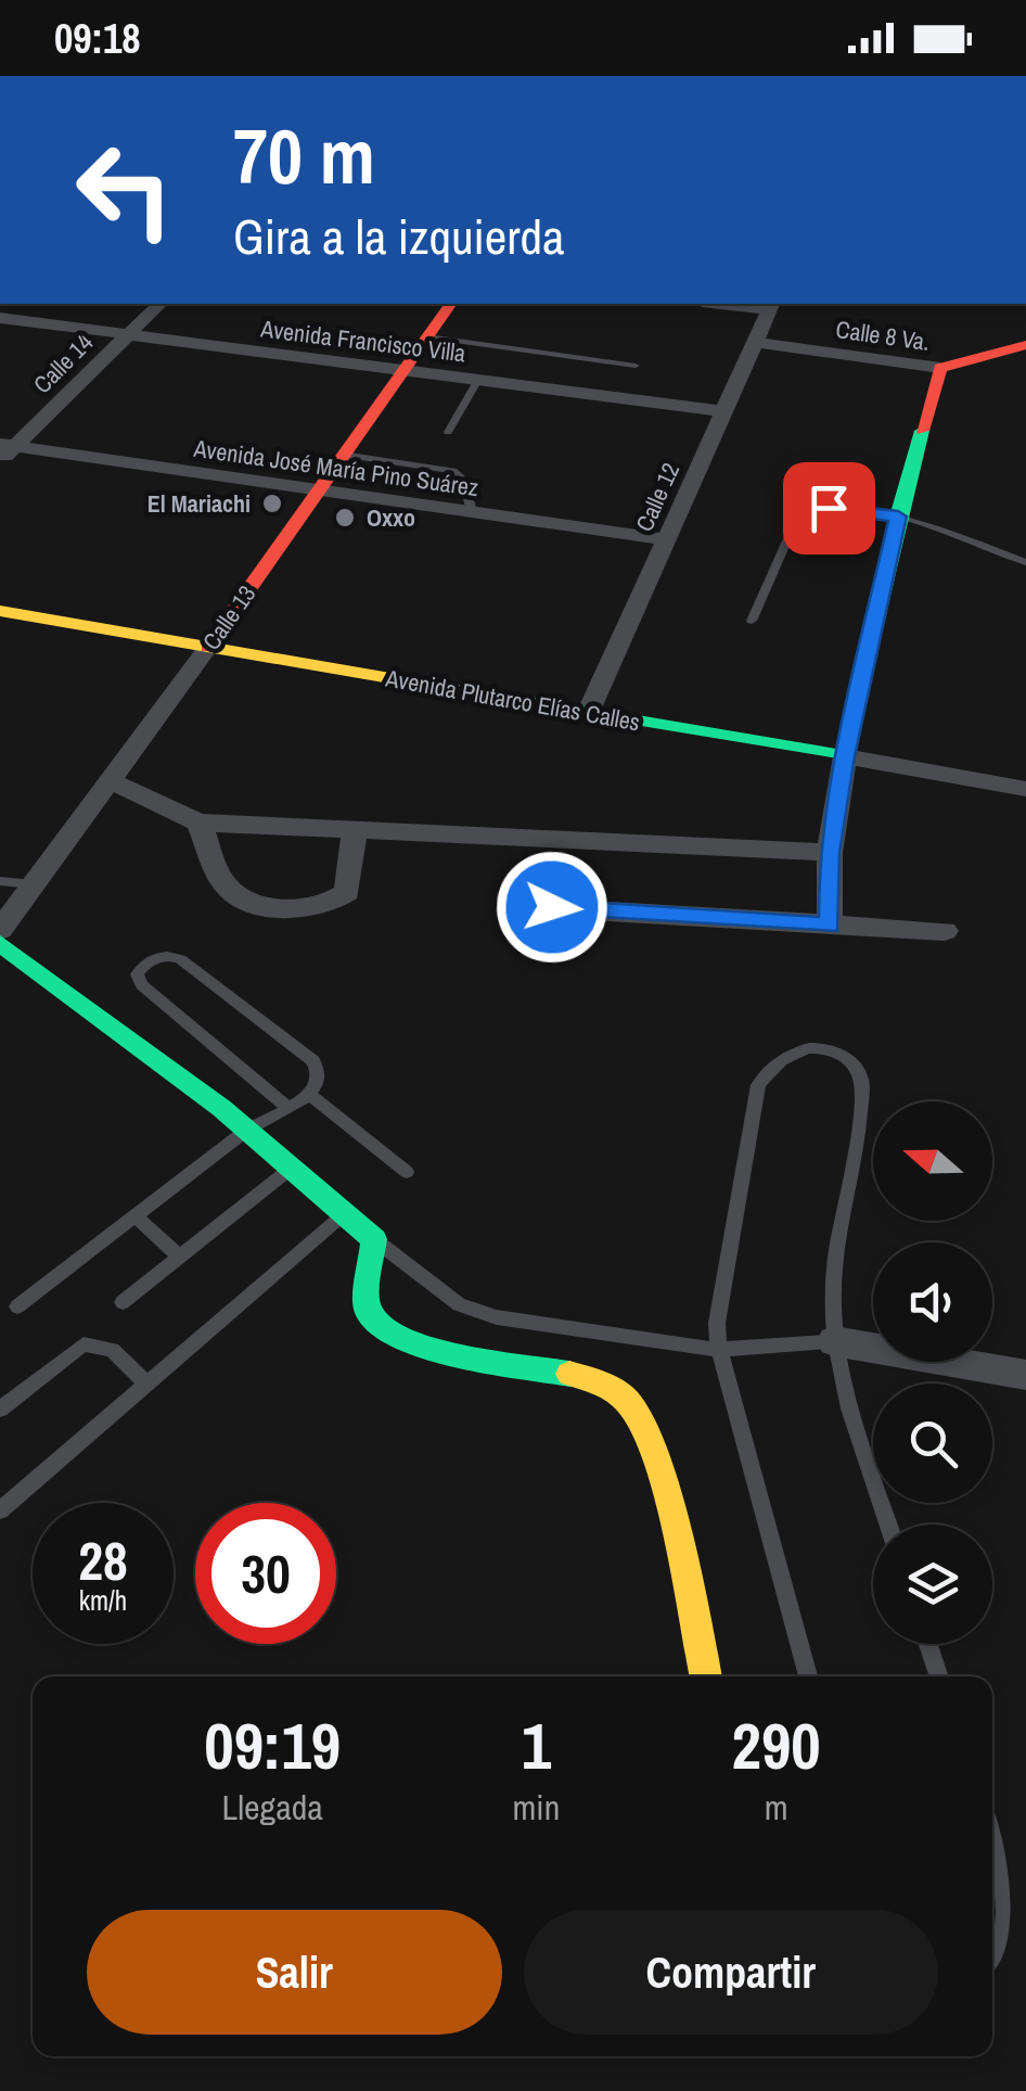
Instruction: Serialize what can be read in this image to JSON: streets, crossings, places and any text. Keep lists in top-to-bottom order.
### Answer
{
  "streets": {
    "street": [
      "Calle 8 Va.",
      "Avenida Francisco Villa",
      "Calle 14",
      "Avenida José María Pino Suárez",
      "Calle 12",
      "Calle 13",
      "Avenida Plutarco Elías Calles"
    ]
  },
  "crossings": [
    ["Calle 8 Va.", "Calle 12"],
    ["Avenida Francisco Villa", "Calle 14"],
    ["Avenida Francisco Villa", "Calle 12"],
    ["Avenida Francisco Villa", "Calle 13"],
    ["Calle 14", "Avenida José María Pino Suárez"],
    ["Avenida José María Pino Suárez", "Calle 12"],
    ["Avenida José María Pino Suárez", "Calle 13"],
    ["Calle 12", "Avenida Plutarco Elías Calles"],
    ["Calle 13", "Avenida Plutarco Elías Calles"]
  ],
  "places": ["El Mariachi", "Oxxo"],
  "north": "left",
  "page": {
    "status": "09:18",
    "turn": ["70 m", "Gira a la izquierda"],
    "speed": "28 km/h",
    "limit": "30",
    "eta": [
      "09:19",
      "Llegada",
      "1",
      "min",
      "290",
      "m"
    ],
    "buttons": ["Salir", "Compartir"]
  }
}
